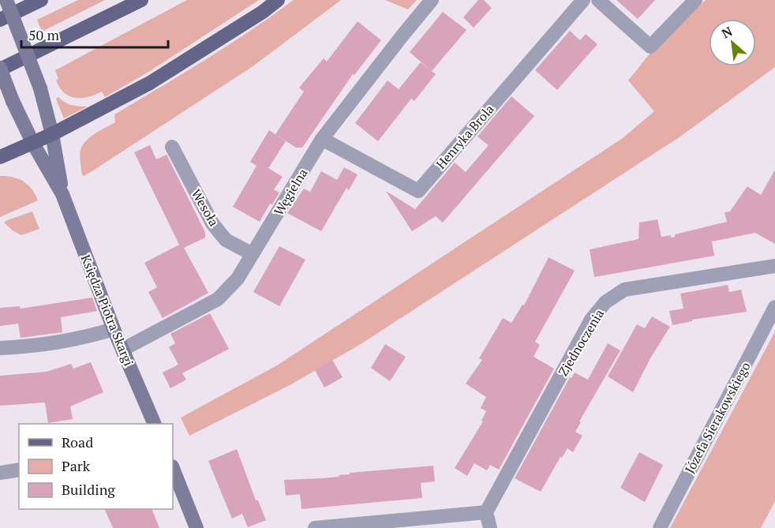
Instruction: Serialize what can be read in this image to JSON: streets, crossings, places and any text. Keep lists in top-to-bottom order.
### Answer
{
  "streets": {
    "street": [
      "Henryka Brola",
      "Węgielna",
      "Wesoła",
      "Księdza Piotra Skargi",
      "Zjednoczenia",
      "Józefa Sierakowskiego"
    ]
  },
  "crossings": [
    ["Henryka Brola", "Węgielna"],
    ["Węgielna", "Wesoła"],
    ["Węgielna", "Księdza Piotra Skargi"]
  ],
  "legend": ["Road", "Park", "Building"],
  "scale_bar": "50 m",
  "north": "top left"
}
